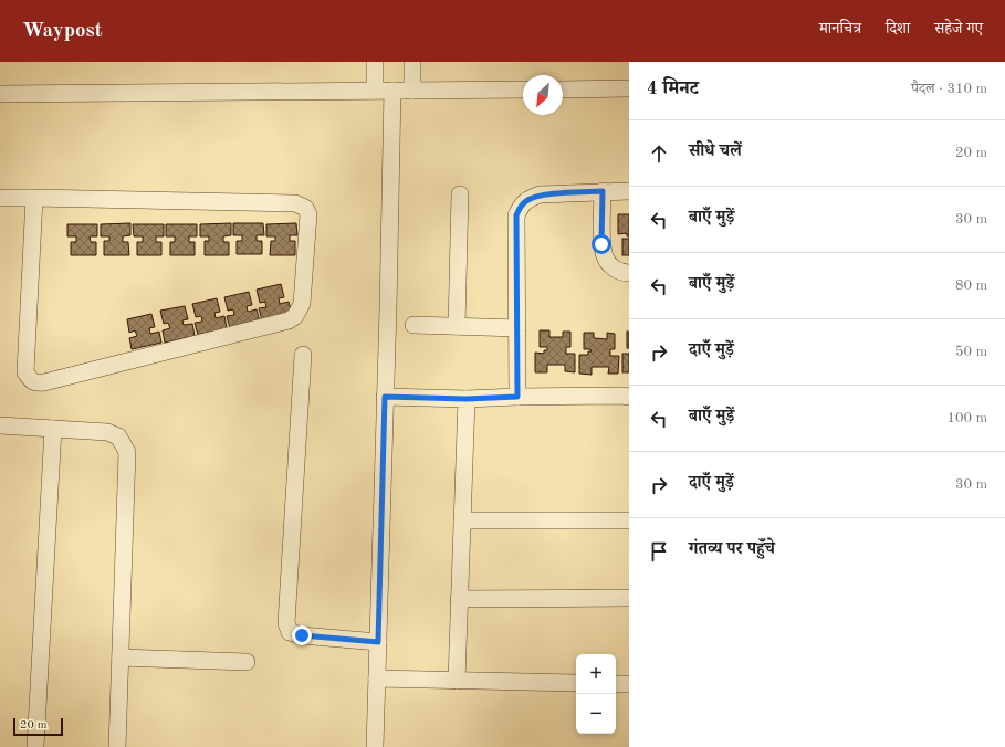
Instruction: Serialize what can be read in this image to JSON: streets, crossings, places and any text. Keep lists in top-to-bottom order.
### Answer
{
  "scale_bar": "20 m",
  "north": "bottom left",
  "page": {
    "header": "Waypost",
    "nav": ["मानचित्र", "दिशा", "सहेजे गए"],
    "heading": ["4 मिनट", "पैदल · 310 m"],
    "list": [
      ["सीधे चलें", "20 m"],
      ["बाएँ मुड़ें", "30 m"],
      ["बाएँ मुड़ें", "80 m"],
      ["दाएँ मुड़ें", "50 m"],
      ["बाएँ मुड़ें", "100 m"],
      ["दाएँ मुड़ें", "30 m"],
      "गंतव्य पर पहुँचे"
    ],
    "map_buttons": ["+", "−"],
    "scale": "20 m"
  }
}
